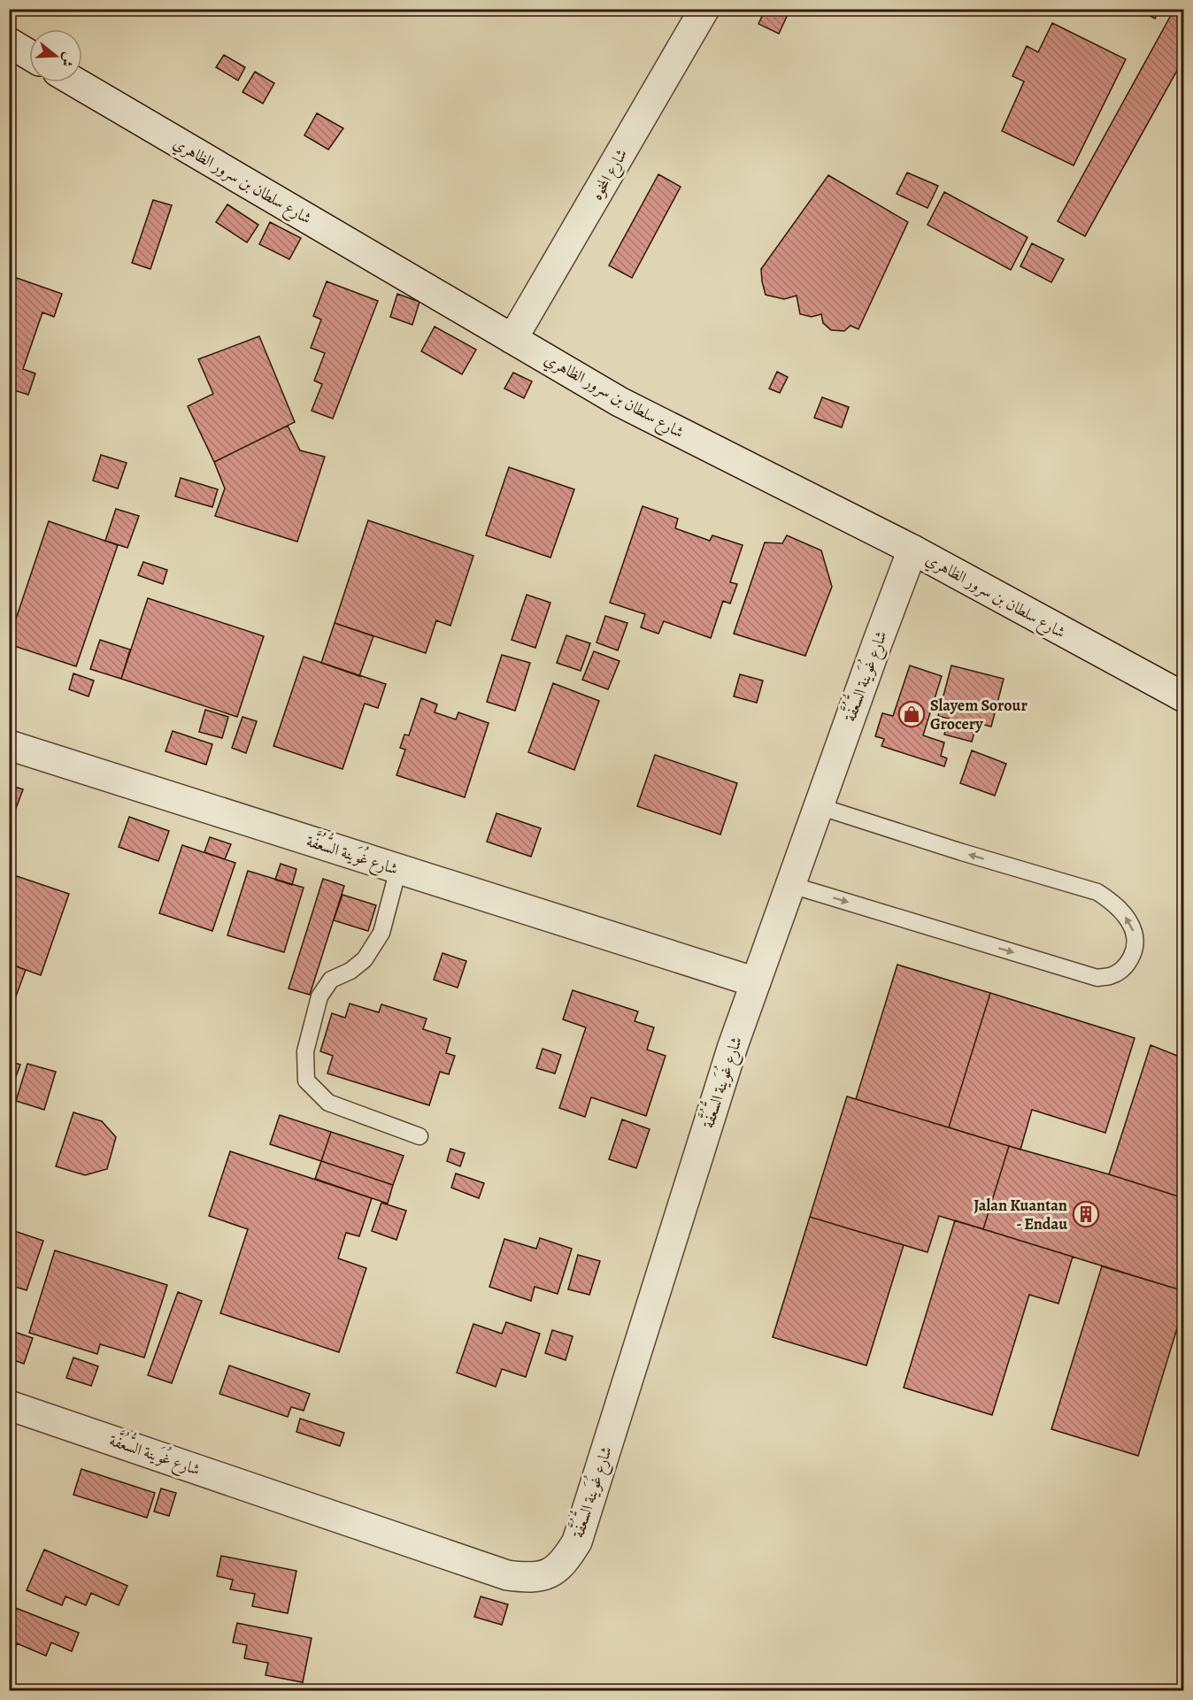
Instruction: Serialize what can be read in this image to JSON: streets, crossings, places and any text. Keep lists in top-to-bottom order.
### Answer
{
  "streets": {
    "street": ["شارع المخوه", "شارع سلطان بن سرور الظاهري", "شارع غُوَينة السُّعُفَّة"]
  },
  "crossings": [
    ["شارع المخوه", "شارع سلطان بن سرور الظاهري"],
    ["شارع سلطان بن سرور الظاهري", "شارع غُوَينة السُّعُفَّة"]
  ],
  "places": {
    "shop": ["Slayem Sorour Grocery"],
    "building": ["Jalan Kuantan - Endau"]
  },
  "north": "right"
}
